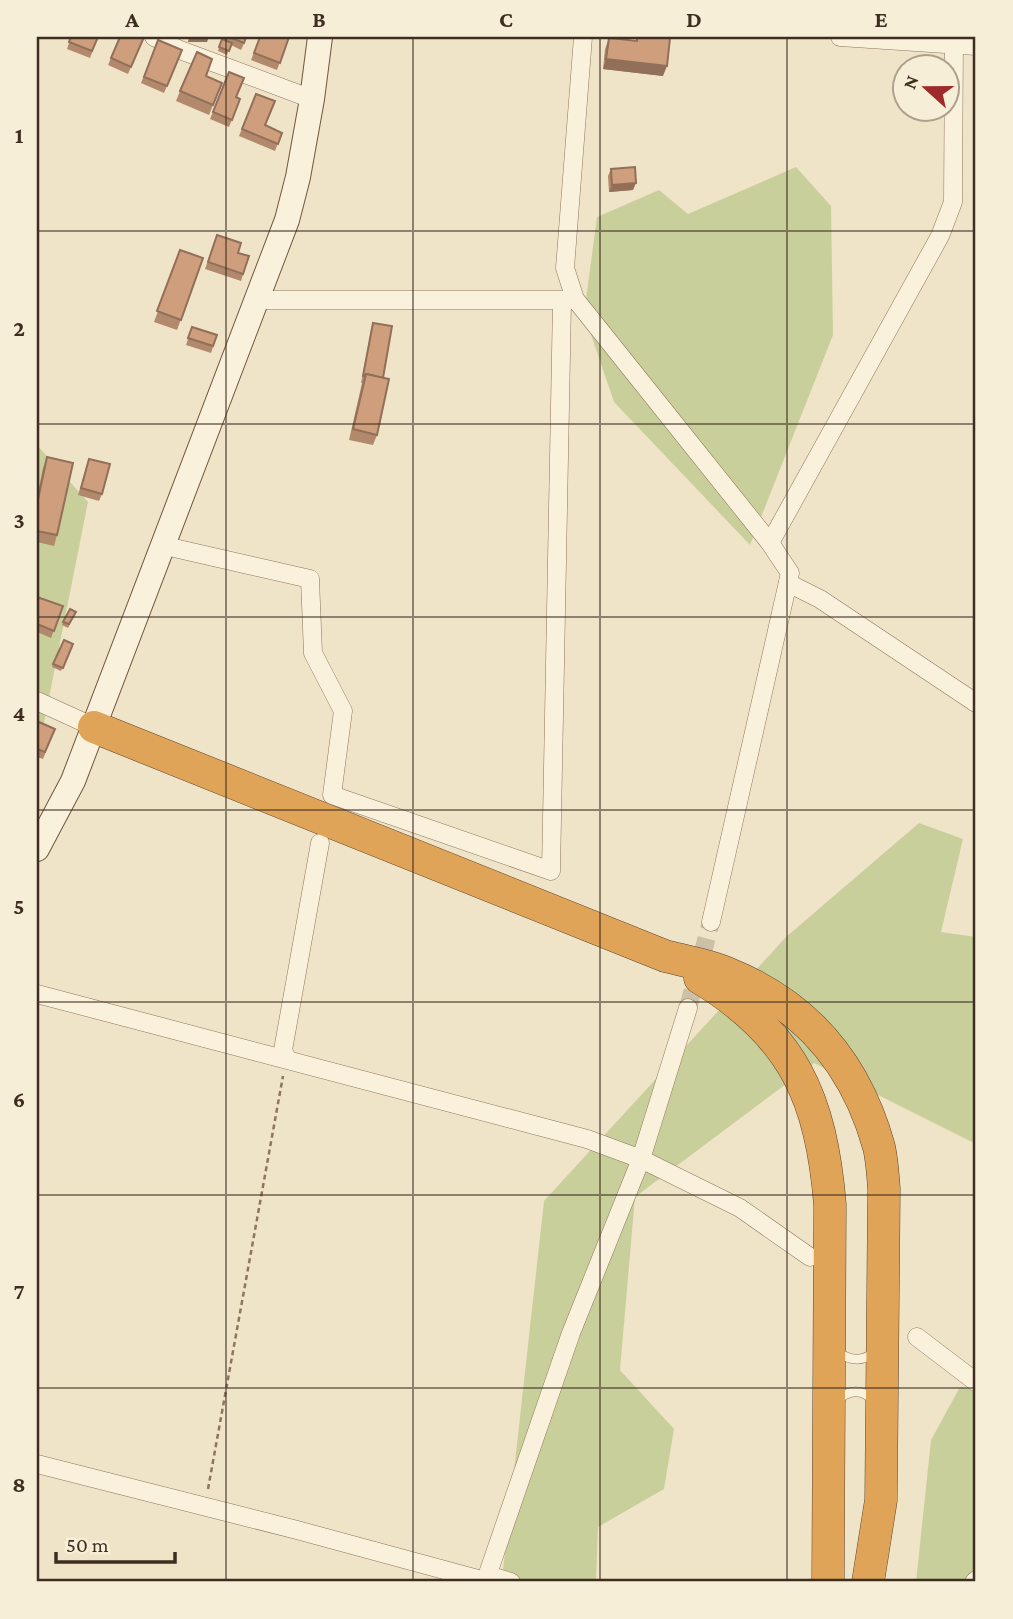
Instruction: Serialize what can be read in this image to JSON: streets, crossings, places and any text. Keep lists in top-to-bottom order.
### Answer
{
  "scale_bar": "50 m",
  "north": "left",
  "grid": {
    "columns": [
      "A",
      "B",
      "C",
      "D",
      "E"
    ],
    "rows": [
      "1",
      "2",
      "3",
      "4",
      "5",
      "6",
      "7",
      "8"
    ]
  }
}
